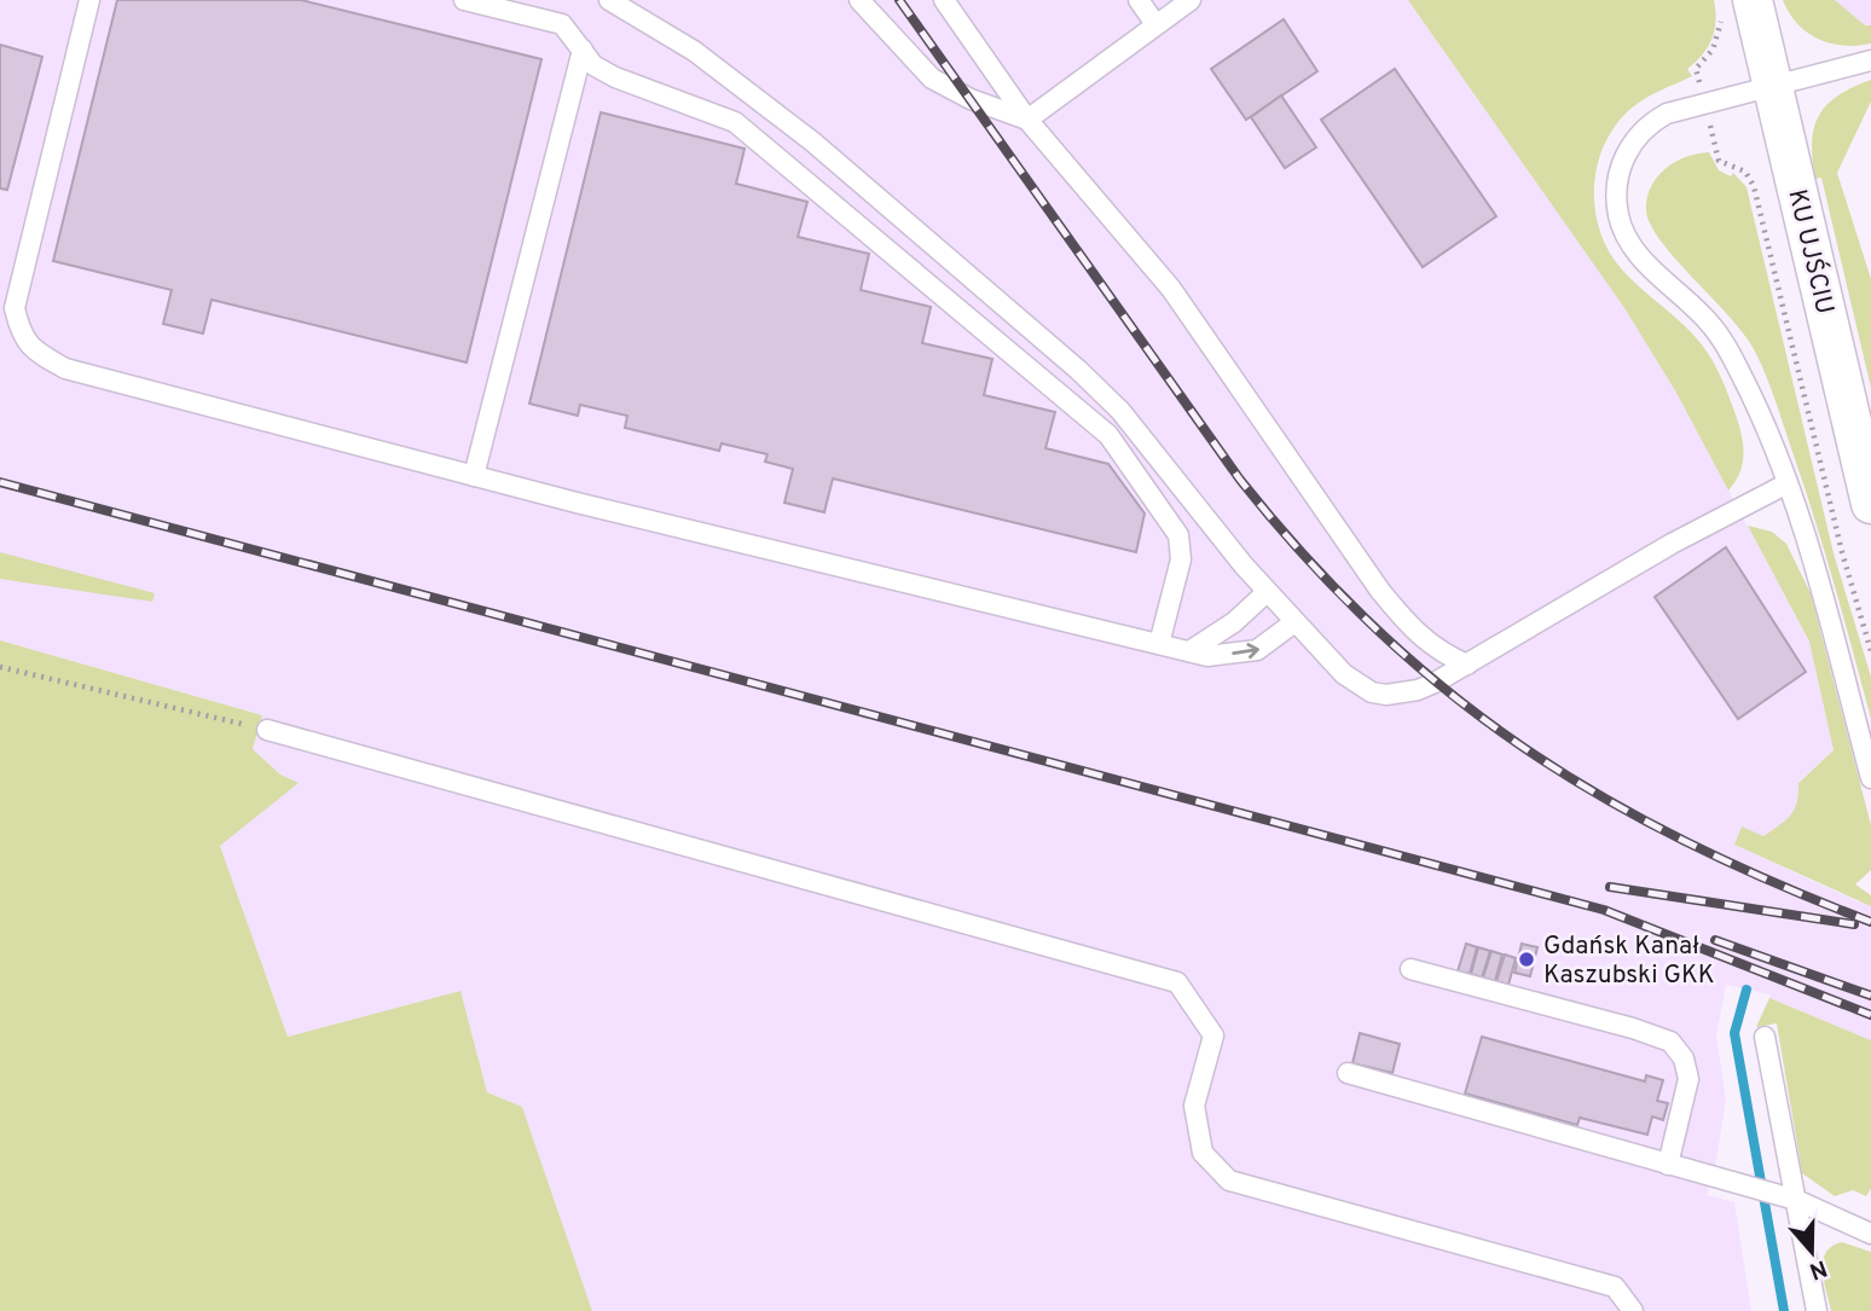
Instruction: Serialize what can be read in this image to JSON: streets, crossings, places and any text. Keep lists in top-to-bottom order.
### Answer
{
  "streets": {
    "street": ["KU UJŚCIU"]
  },
  "places": ["Gdańsk Kanał Kaszubski GKK"],
  "north": "bottom"
}
